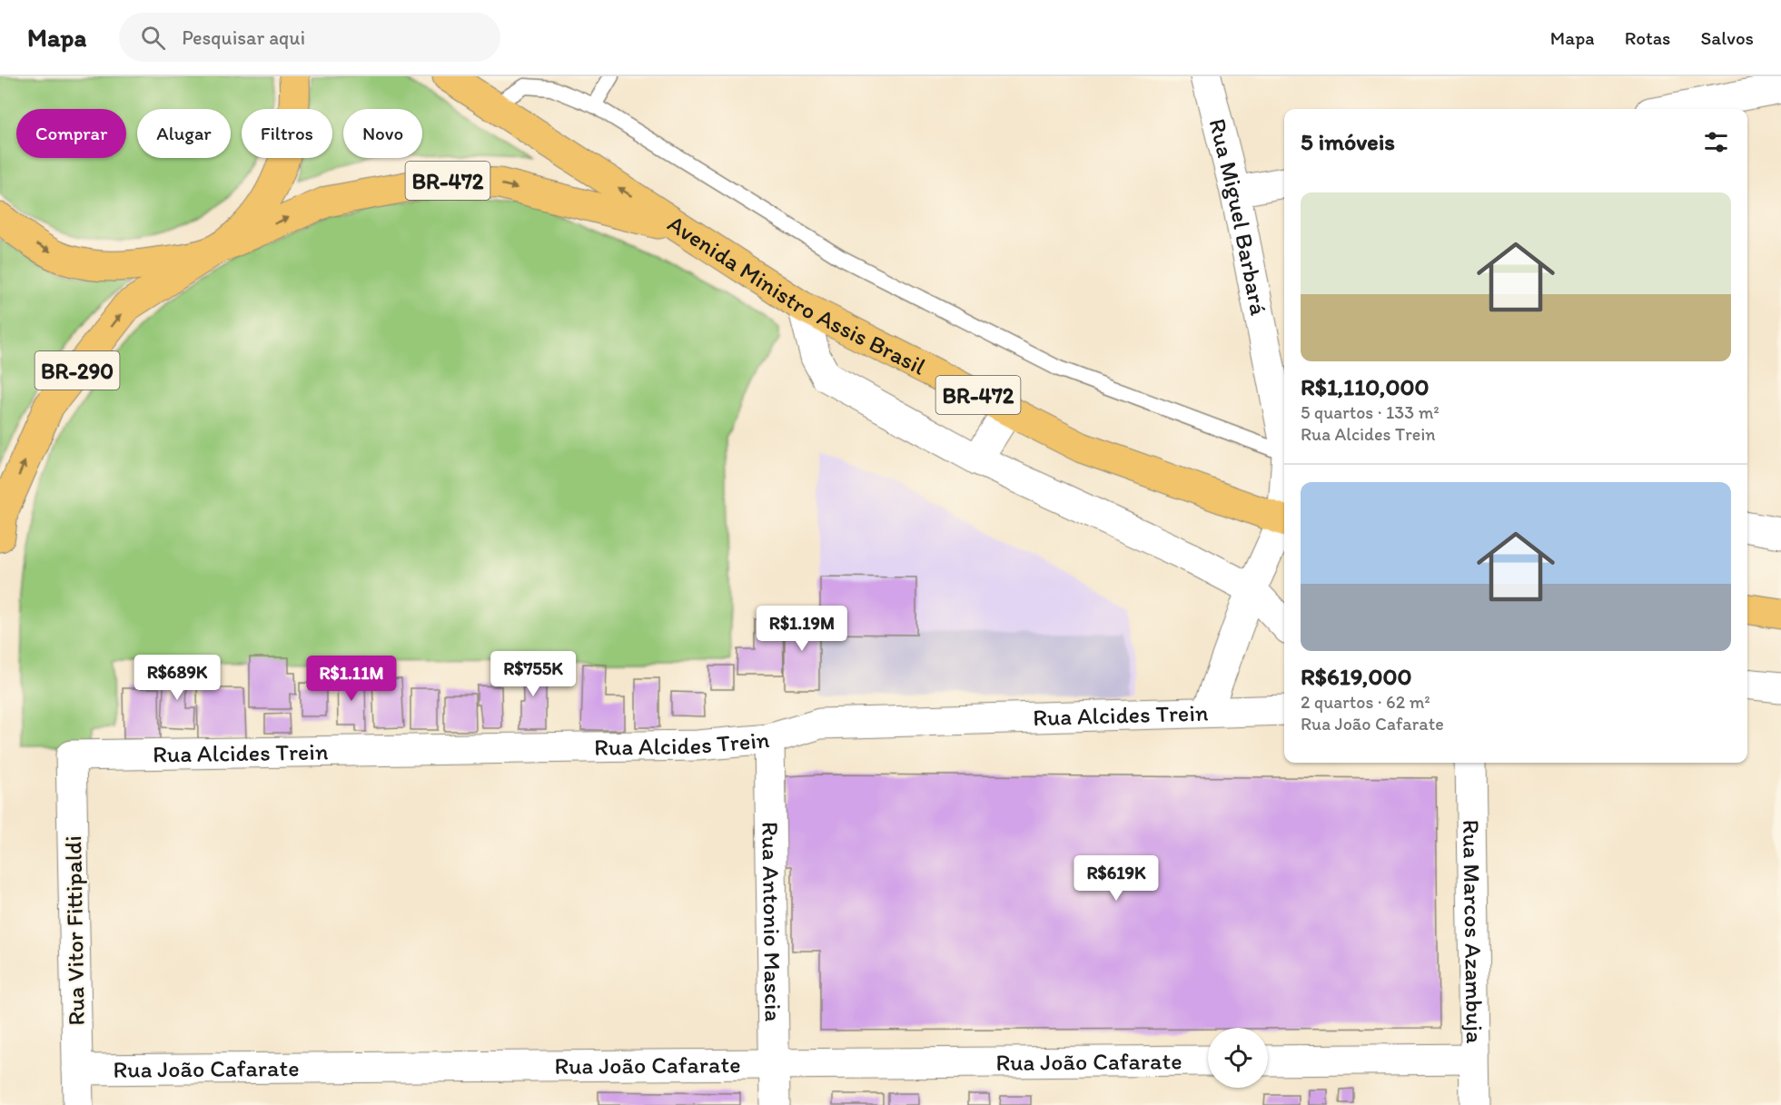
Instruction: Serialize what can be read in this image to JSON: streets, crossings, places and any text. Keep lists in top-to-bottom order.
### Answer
{
  "streets": {
    "highway": ["BR-472", "Avenida Ministro Assis Brasil", "BR-290"],
    "street": [
      "Rua Miguel Barbará",
      "Rua Alcides Trein",
      "Rua Antonio Mascia",
      "Rua Vitor Fittipaldi",
      "Rua Marcos Azambuja",
      "Rua João Cafarate"
    ]
  },
  "crossings": [
    ["BR-472", "Avenida Ministro Assis Brasil"],
    ["BR-472", "BR-290"],
    ["Rua Alcides Trein", "Rua Antonio Mascia"],
    ["Rua Alcides Trein", "Rua Vitor Fittipaldi"],
    ["Rua Antonio Mascia", "Rua João Cafarate"],
    ["Rua Vitor Fittipaldi", "Rua João Cafarate"]
  ],
  "page": {
    "header": "Mapa",
    "search": "Pesquisar aqui",
    "nav": ["Mapa", "Rotas", "Salvos"],
    "chip": [
      "Comprar",
      "Alugar",
      "Filtros",
      "Novo"
    ],
    "heading": "5 imóveis",
    "list": [
      {
        "name": "R$1,110,000",
        "note": "5 quartos · 133 m² · Rua Alcides Trein"
      },
      {
        "name": "R$619,000",
        "note": "2 quartos · 62 m² · Rua João Cafarate"
      }
    ],
    "price": [
      "R$1.19M",
      "R$755K",
      "R$689K",
      "R$1.11M",
      "R$619K"
    ]
  }
}
